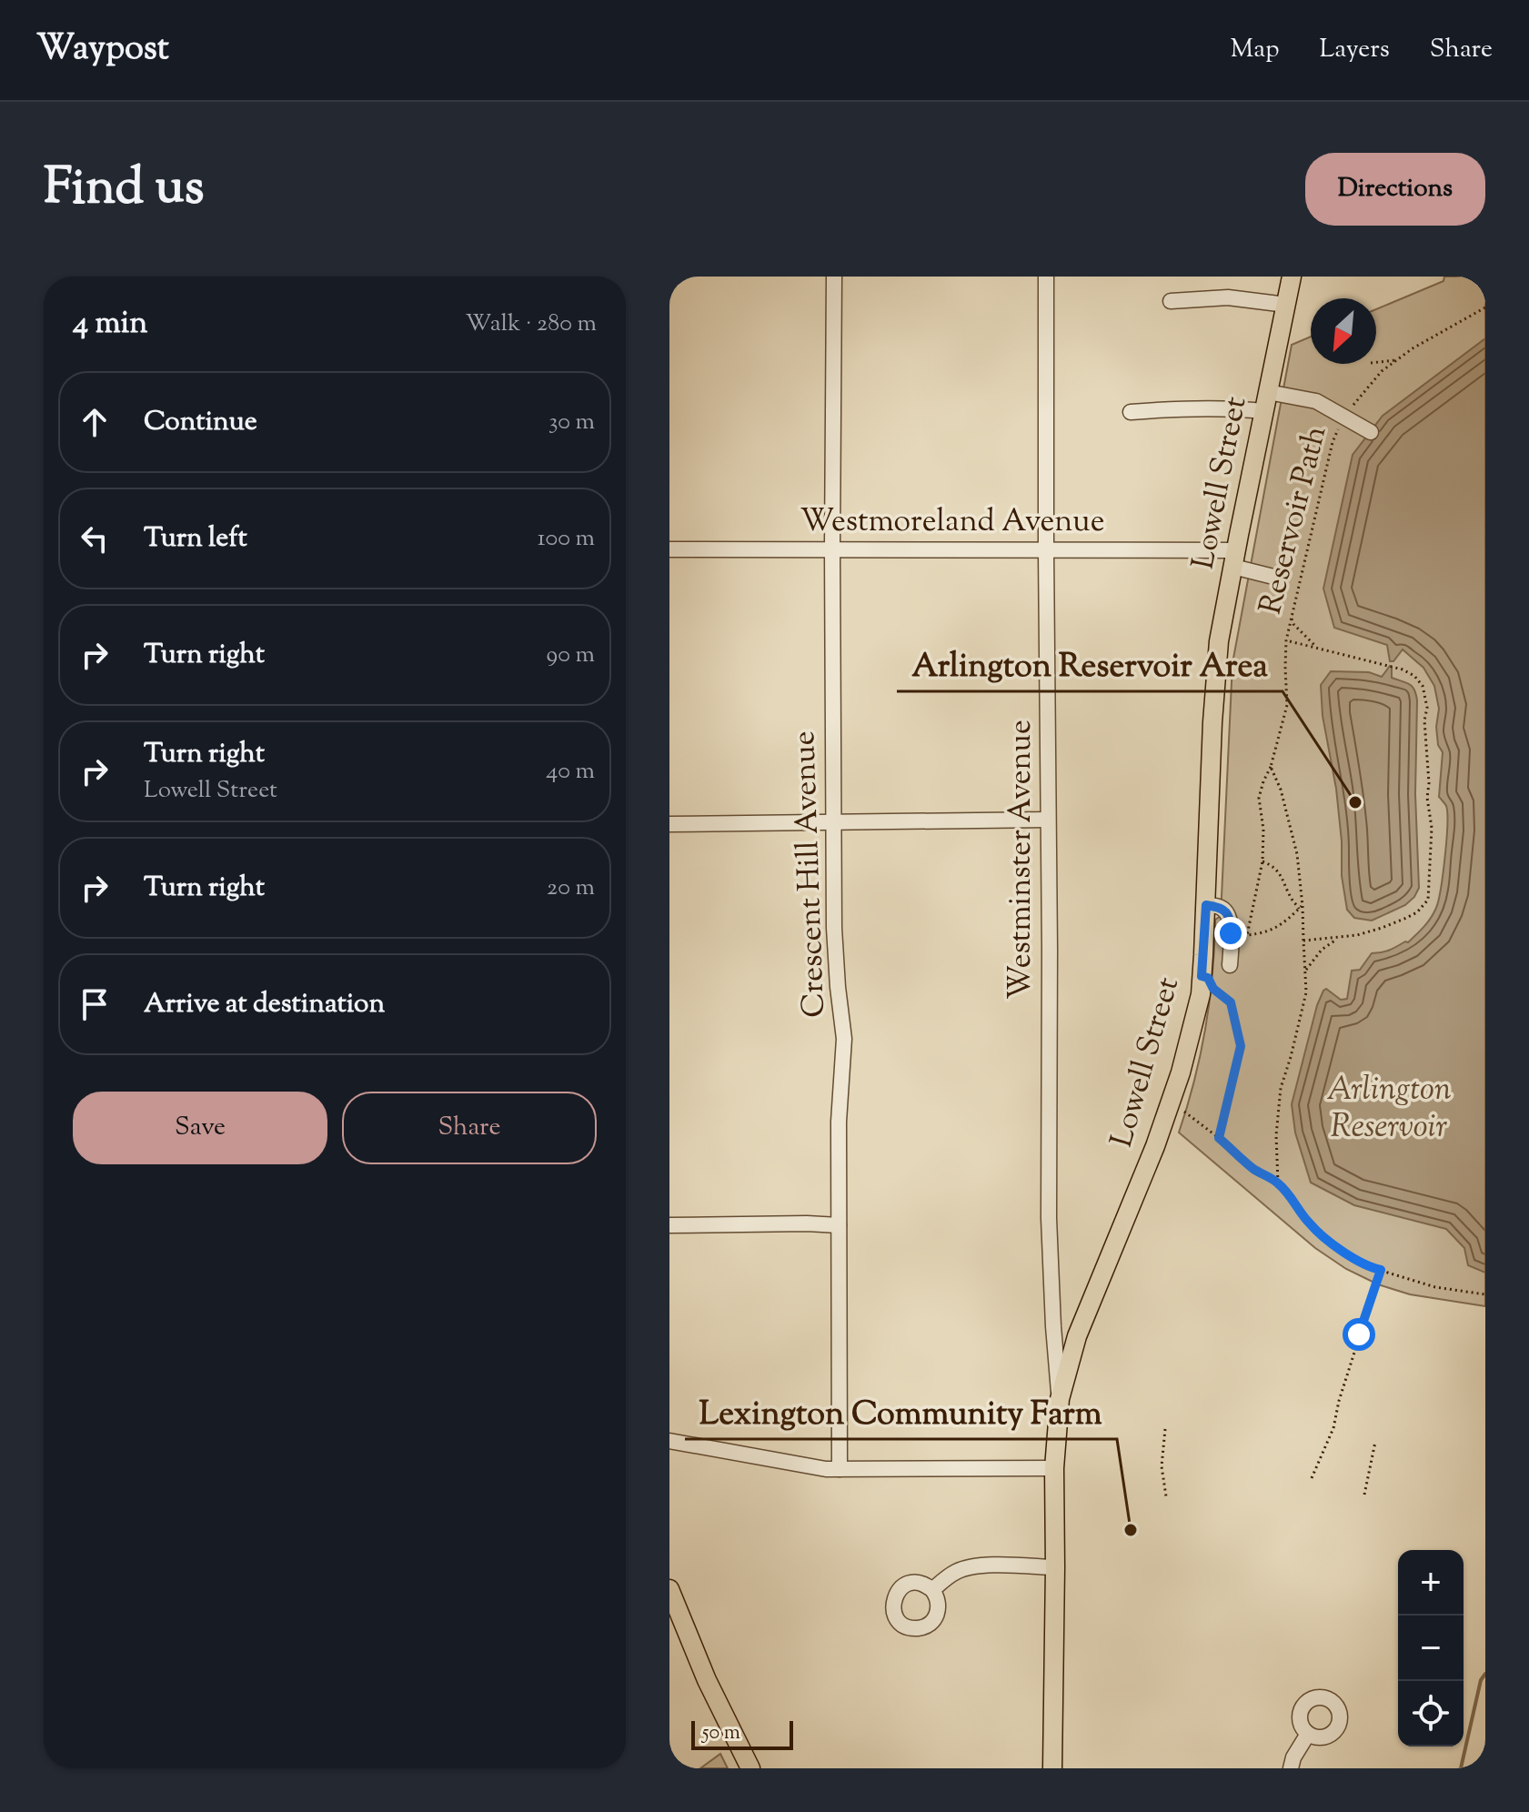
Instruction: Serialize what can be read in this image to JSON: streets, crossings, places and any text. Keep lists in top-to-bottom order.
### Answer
{
  "streets": {
    "main road": ["Lowell Street"],
    "street": ["Westmoreland Avenue", "Westminster Avenue", "Crescent Hill Avenue"],
    "path": ["Reservoir Path"]
  },
  "crossings": [
    ["Lowell Street", "Westmoreland Avenue"],
    ["Lowell Street", "Westminster Avenue"],
    ["Westmoreland Avenue", "Westminster Avenue"],
    ["Westmoreland Avenue", "Crescent Hill Avenue"]
  ],
  "water": ["Arlington Reservoir"],
  "places": ["Arlington Reservoir Area", "Lexington Community Farm"],
  "scale_bar": "50 m",
  "north": "bottom left",
  "page": {
    "header": "Waypost",
    "nav": ["Map", "Layers", "Share"],
    "title": "Find us",
    "buttons": [
      "Directions",
      ["Save", "Share"]
    ],
    "heading": ["4 min", "Walk · 280 m"],
    "list": [
      ["Continue", "30 m"],
      ["Turn left", "100 m"],
      ["Turn right", "90 m"],
      ["Turn right", "Lowell Street", "40 m"],
      ["Turn right", "20 m"],
      "Arrive at destination"
    ],
    "map_buttons": ["+", "−"],
    "scale": "50 m"
  }
}
